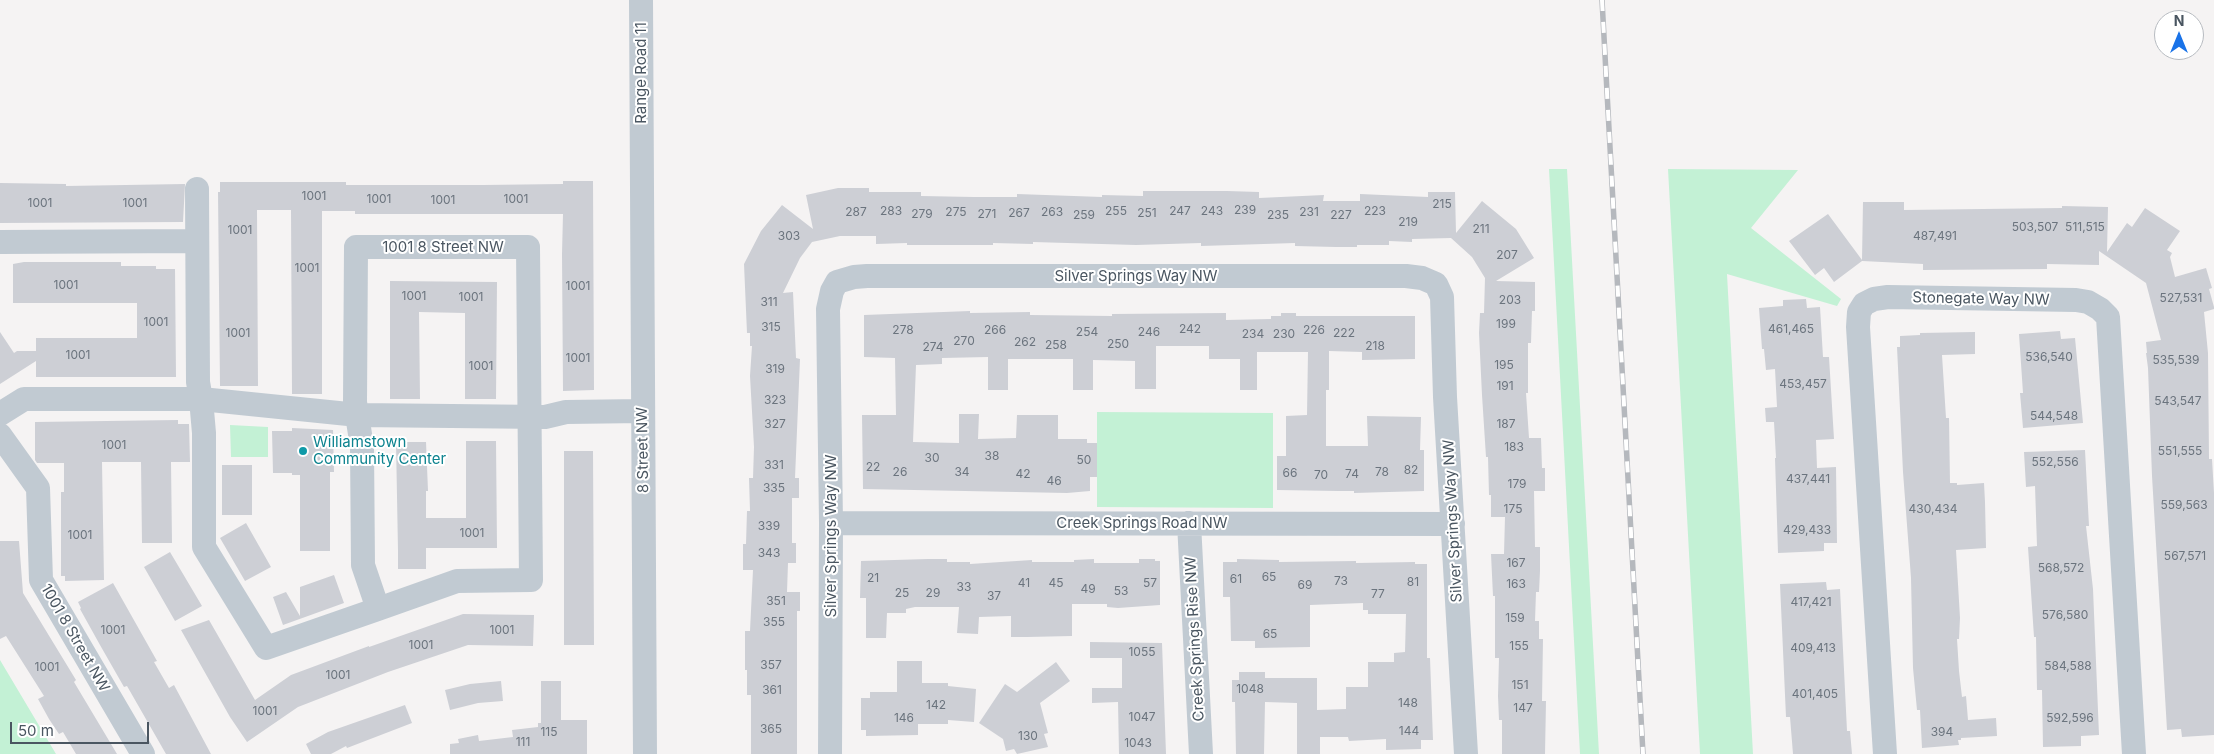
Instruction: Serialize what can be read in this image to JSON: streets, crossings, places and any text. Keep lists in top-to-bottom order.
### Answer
{
  "streets": {
    "street": [
      "Range Road 11",
      "1001 8 Street NW",
      "Silver Springs Way NW",
      "Stonegate Way NW",
      "8 Street NW",
      "Creek Springs Road NW",
      "Creek Springs Rise NW"
    ]
  },
  "crossings": [
    ["Range Road 11", "8 Street NW"],
    ["Silver Springs Way NW", "Creek Springs Road NW"],
    ["Creek Springs Road NW", "Creek Springs Rise NW"]
  ],
  "places": ["Williamstown Community Center"],
  "house_numbers": [
    "1001",
    "1001",
    "1001",
    "1001",
    "1001",
    "1001",
    "215",
    "239",
    "283",
    "255",
    "247",
    "243",
    "223",
    "287",
    "275",
    "263",
    "231",
    "267",
    "251",
    "279",
    "271",
    "259",
    "235",
    "227",
    "219",
    "503,507",
    "511,515",
    "211",
    "1001",
    "303",
    "487,491",
    "207",
    "1001",
    "1001",
    "1001",
    "1001",
    "1001",
    "527,531",
    "203",
    "311",
    "1001",
    "199",
    "315",
    "242",
    "461,465",
    "278",
    "266",
    "226",
    "254",
    "246",
    "1001",
    "222",
    "234",
    "230",
    "270",
    "262",
    "250",
    "258",
    "218",
    "274",
    "1001",
    "536,540",
    "1001",
    "535,539",
    "195",
    "1001",
    "319",
    "453,457",
    "191",
    "323",
    "543,547",
    "544,548",
    "327",
    "187",
    "1001",
    "183",
    "551,555",
    "38",
    "30",
    "50",
    "552,556",
    "331",
    "22",
    "82",
    "26",
    "34",
    "78",
    "66",
    "42",
    "74",
    "70",
    "437,441",
    "46",
    "179",
    "335",
    "559,563",
    "175",
    "430,434",
    "339",
    "429,433",
    "1001",
    "1001",
    "343",
    "567,571",
    "167",
    "568,572",
    "65",
    "21",
    "61",
    "73",
    "81",
    "41",
    "45",
    "57",
    "163",
    "69",
    "33",
    "49",
    "53",
    "25",
    "29",
    "77",
    "37",
    "351",
    "417,421",
    "576,580",
    "159",
    "355",
    "1001",
    "1001",
    "65",
    "1001",
    "155",
    "409,413",
    "1055",
    "357",
    "584,588",
    "1001",
    "1001",
    "151",
    "1048",
    "361",
    "401,405",
    "148",
    "142",
    "147",
    "1001",
    "1047",
    "146",
    "592,596",
    "365",
    "144",
    "115",
    "394",
    "130",
    "111",
    "1043"
  ],
  "scale_bar": "50 m",
  "north": "top"
}
